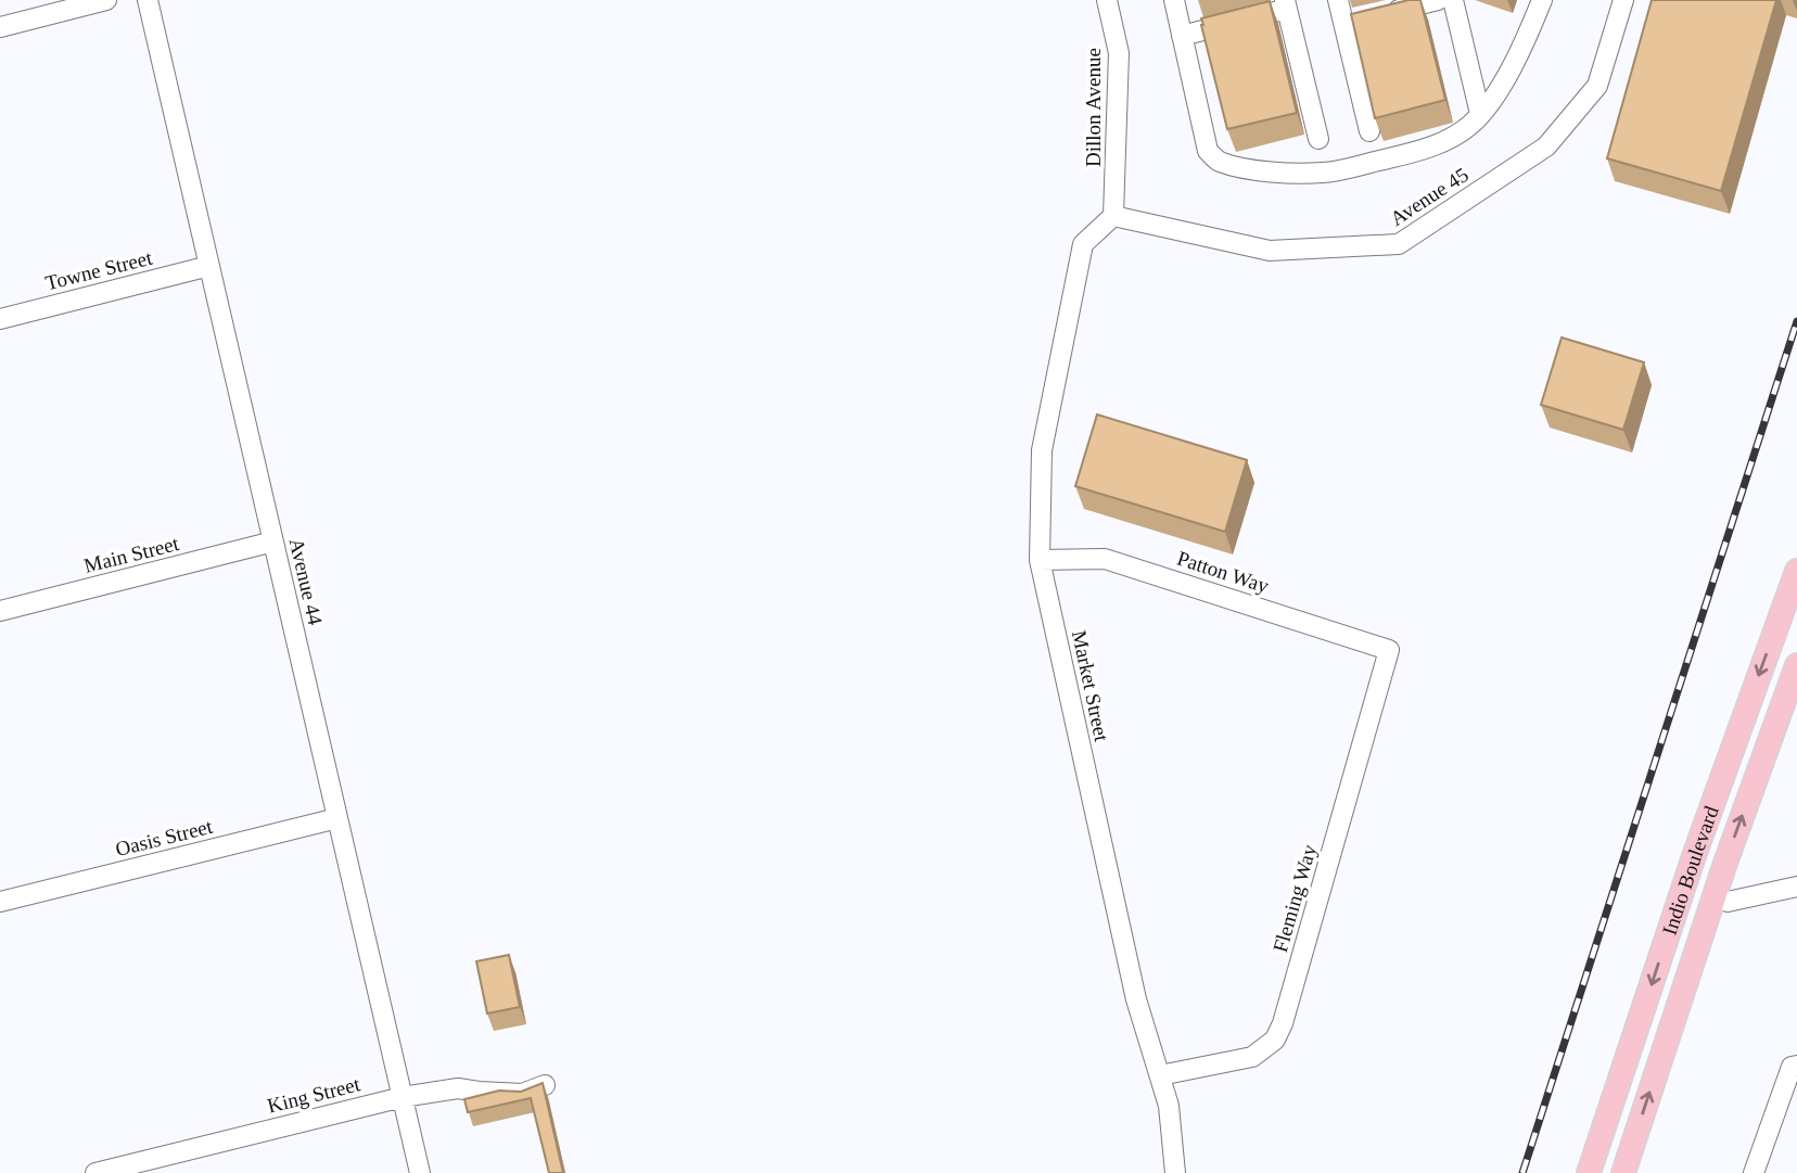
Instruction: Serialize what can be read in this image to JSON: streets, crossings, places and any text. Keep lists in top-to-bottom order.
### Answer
{
  "streets": {
    "main road": ["Indio Boulevard"],
    "street": [
      "Dillon Avenue",
      "Avenue 45",
      "Towne Street",
      "Main Street",
      "Patton Way",
      "Avenue 44",
      "Market Street",
      "Oasis Street",
      "Fleming Way",
      "King Street"
    ]
  },
  "crossings": [
    ["Dillon Avenue", "Avenue 45"],
    ["Dillon Avenue", "Market Street"],
    ["Avenue 45", "Market Street"],
    ["Towne Street", "Avenue 44"],
    ["Main Street", "Avenue 44"],
    ["Patton Way", "Market Street"],
    ["Patton Way", "Fleming Way"],
    ["Avenue 44", "Oasis Street"],
    ["Avenue 44", "King Street"],
    ["Market Street", "Fleming Way"]
  ]
}
